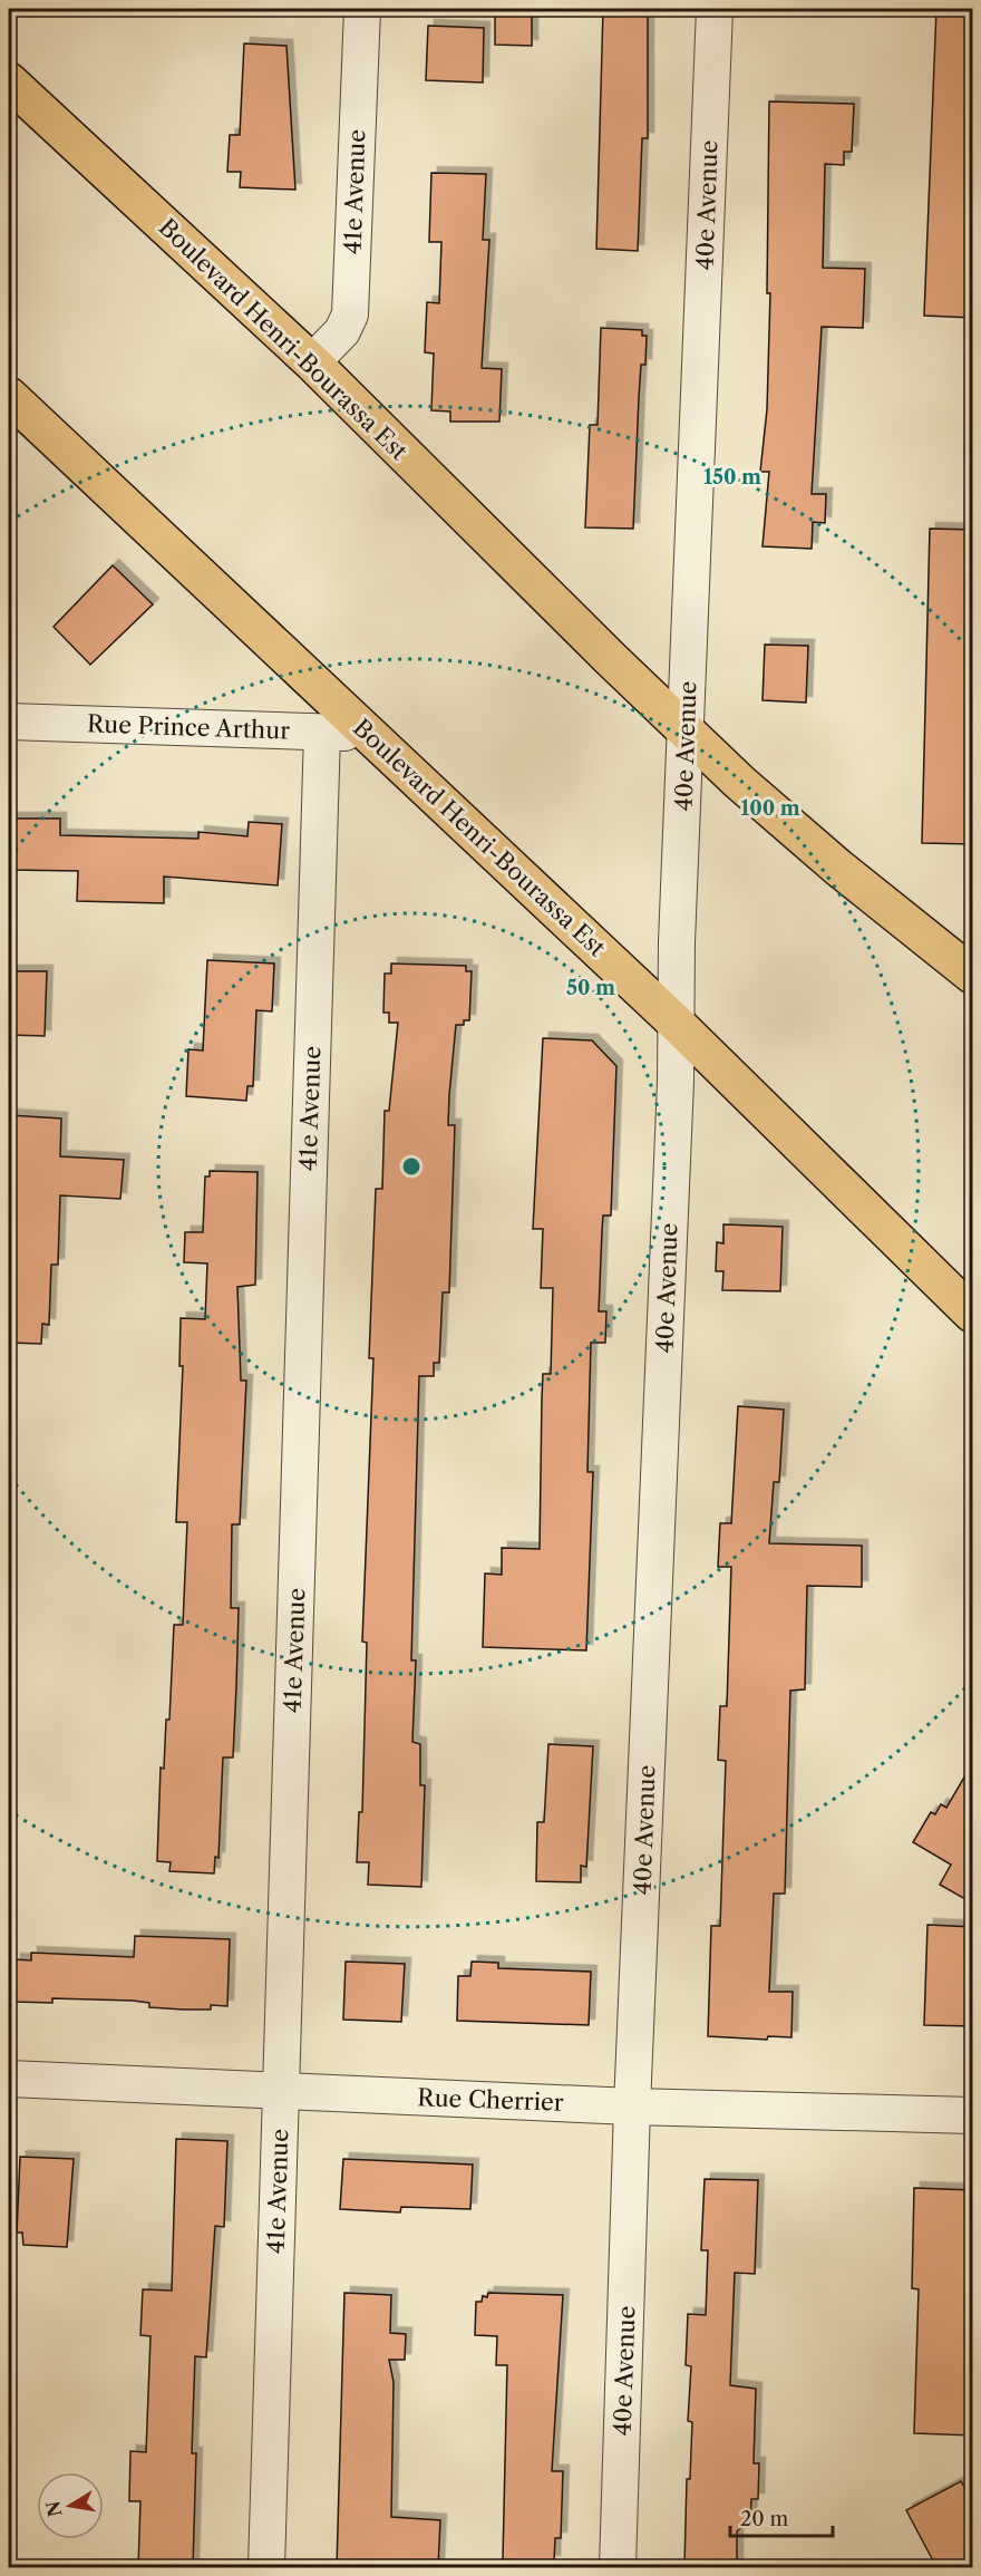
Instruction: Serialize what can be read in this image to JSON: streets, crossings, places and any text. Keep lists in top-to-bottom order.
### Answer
{
  "streets": {
    "main road": ["Boulevard Henri-Bourassa Est"],
    "street": [
      "41e Avenue",
      "40e Avenue",
      "Rue Prince Arthur",
      "Rue Cherrier"
    ]
  },
  "crossings": [
    ["41e Avenue", "Boulevard Henri-Bourassa Est"],
    ["41e Avenue", "Rue Prince Arthur"],
    ["41e Avenue", "Rue Cherrier"],
    ["40e Avenue", "Boulevard Henri-Bourassa Est"],
    ["40e Avenue", "Rue Cherrier"],
    ["Boulevard Henri-Bourassa Est", "Rue Prince Arthur"]
  ],
  "scale_bar": "20 m",
  "north": "left",
  "rings": ["150 m", "100 m", "50 m"]
}
